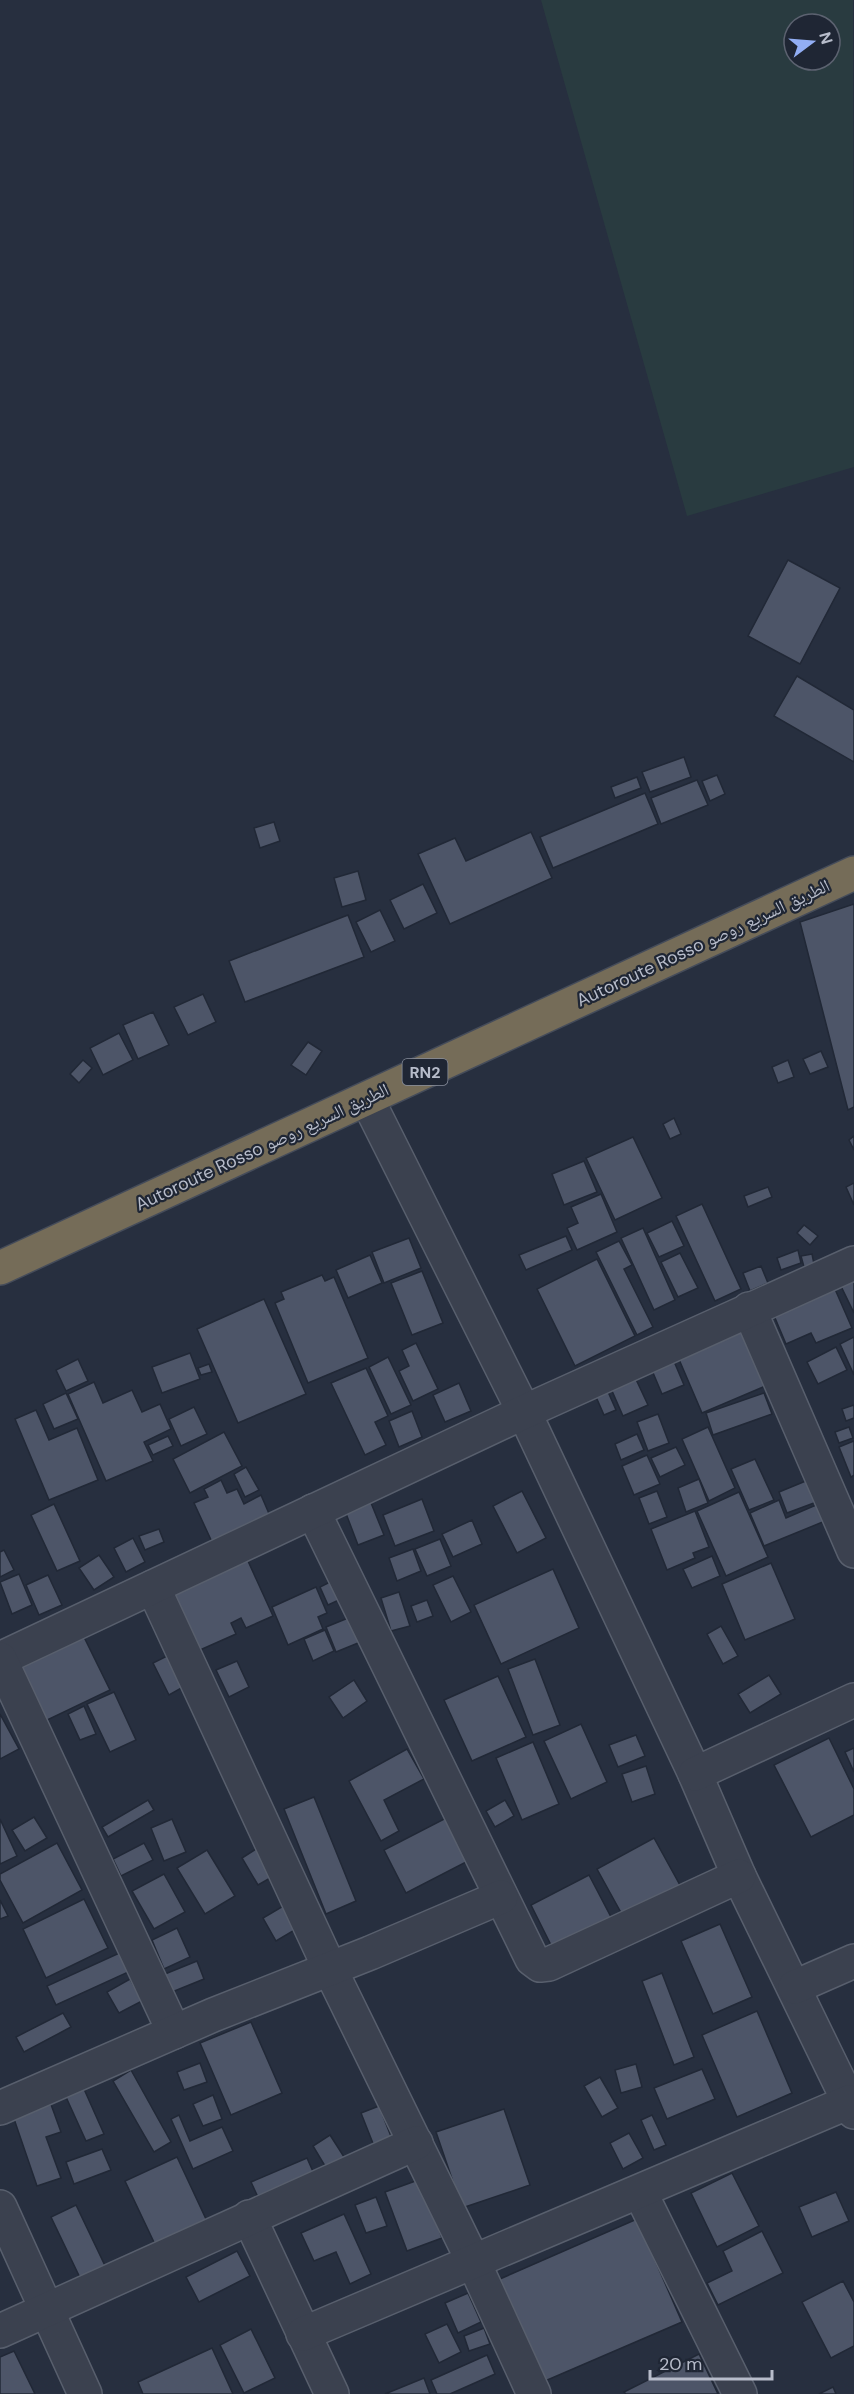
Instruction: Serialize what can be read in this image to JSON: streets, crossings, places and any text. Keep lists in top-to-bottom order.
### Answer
{
  "streets": {
    "highway": ["Autoroute Rosso الطريق السريع روصو", "RN2"]
  },
  "scale_bar": "20 m",
  "north": "right"
}
